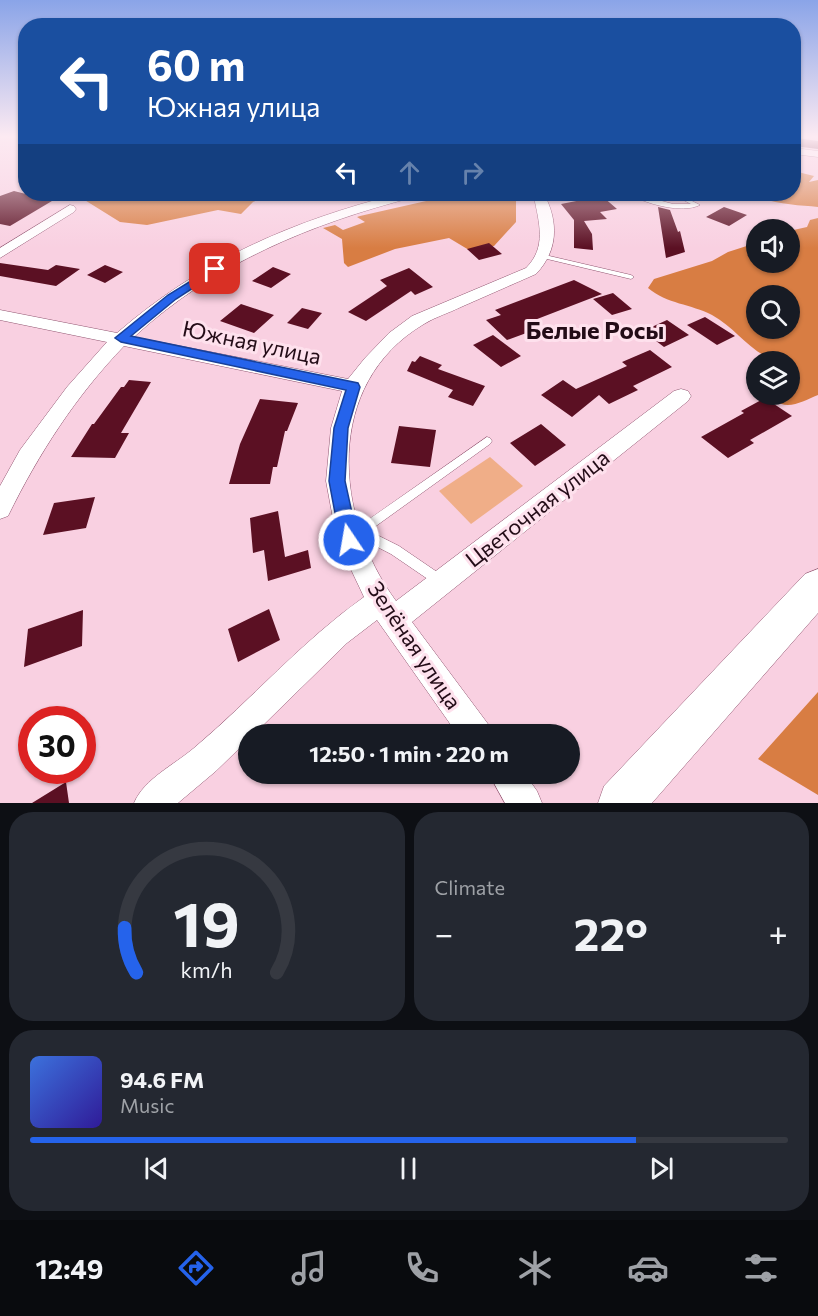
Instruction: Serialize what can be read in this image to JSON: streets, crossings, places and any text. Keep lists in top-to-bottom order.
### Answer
{
  "streets": {
    "street": ["Южная улица", "Цветочная улица", "Зелёная улица"]
  },
  "crossings": [
    ["Южная улица", "Зелёная улица"],
    ["Цветочная улица", "Зелёная улица"]
  ],
  "districts": ["Белые Росы"],
  "page": {
    "turn": ["60 m", "Южная улица"],
    "limit": "30",
    "trip": "12:50 · 1 min · 220 m",
    "tile": "Climate",
    "heat": ["−", "22°", "+"],
    "song": ["94.6 FM", "Music"],
    "tabs": "12:49",
    "gauge": ["19", "km/h"]
  }
}
